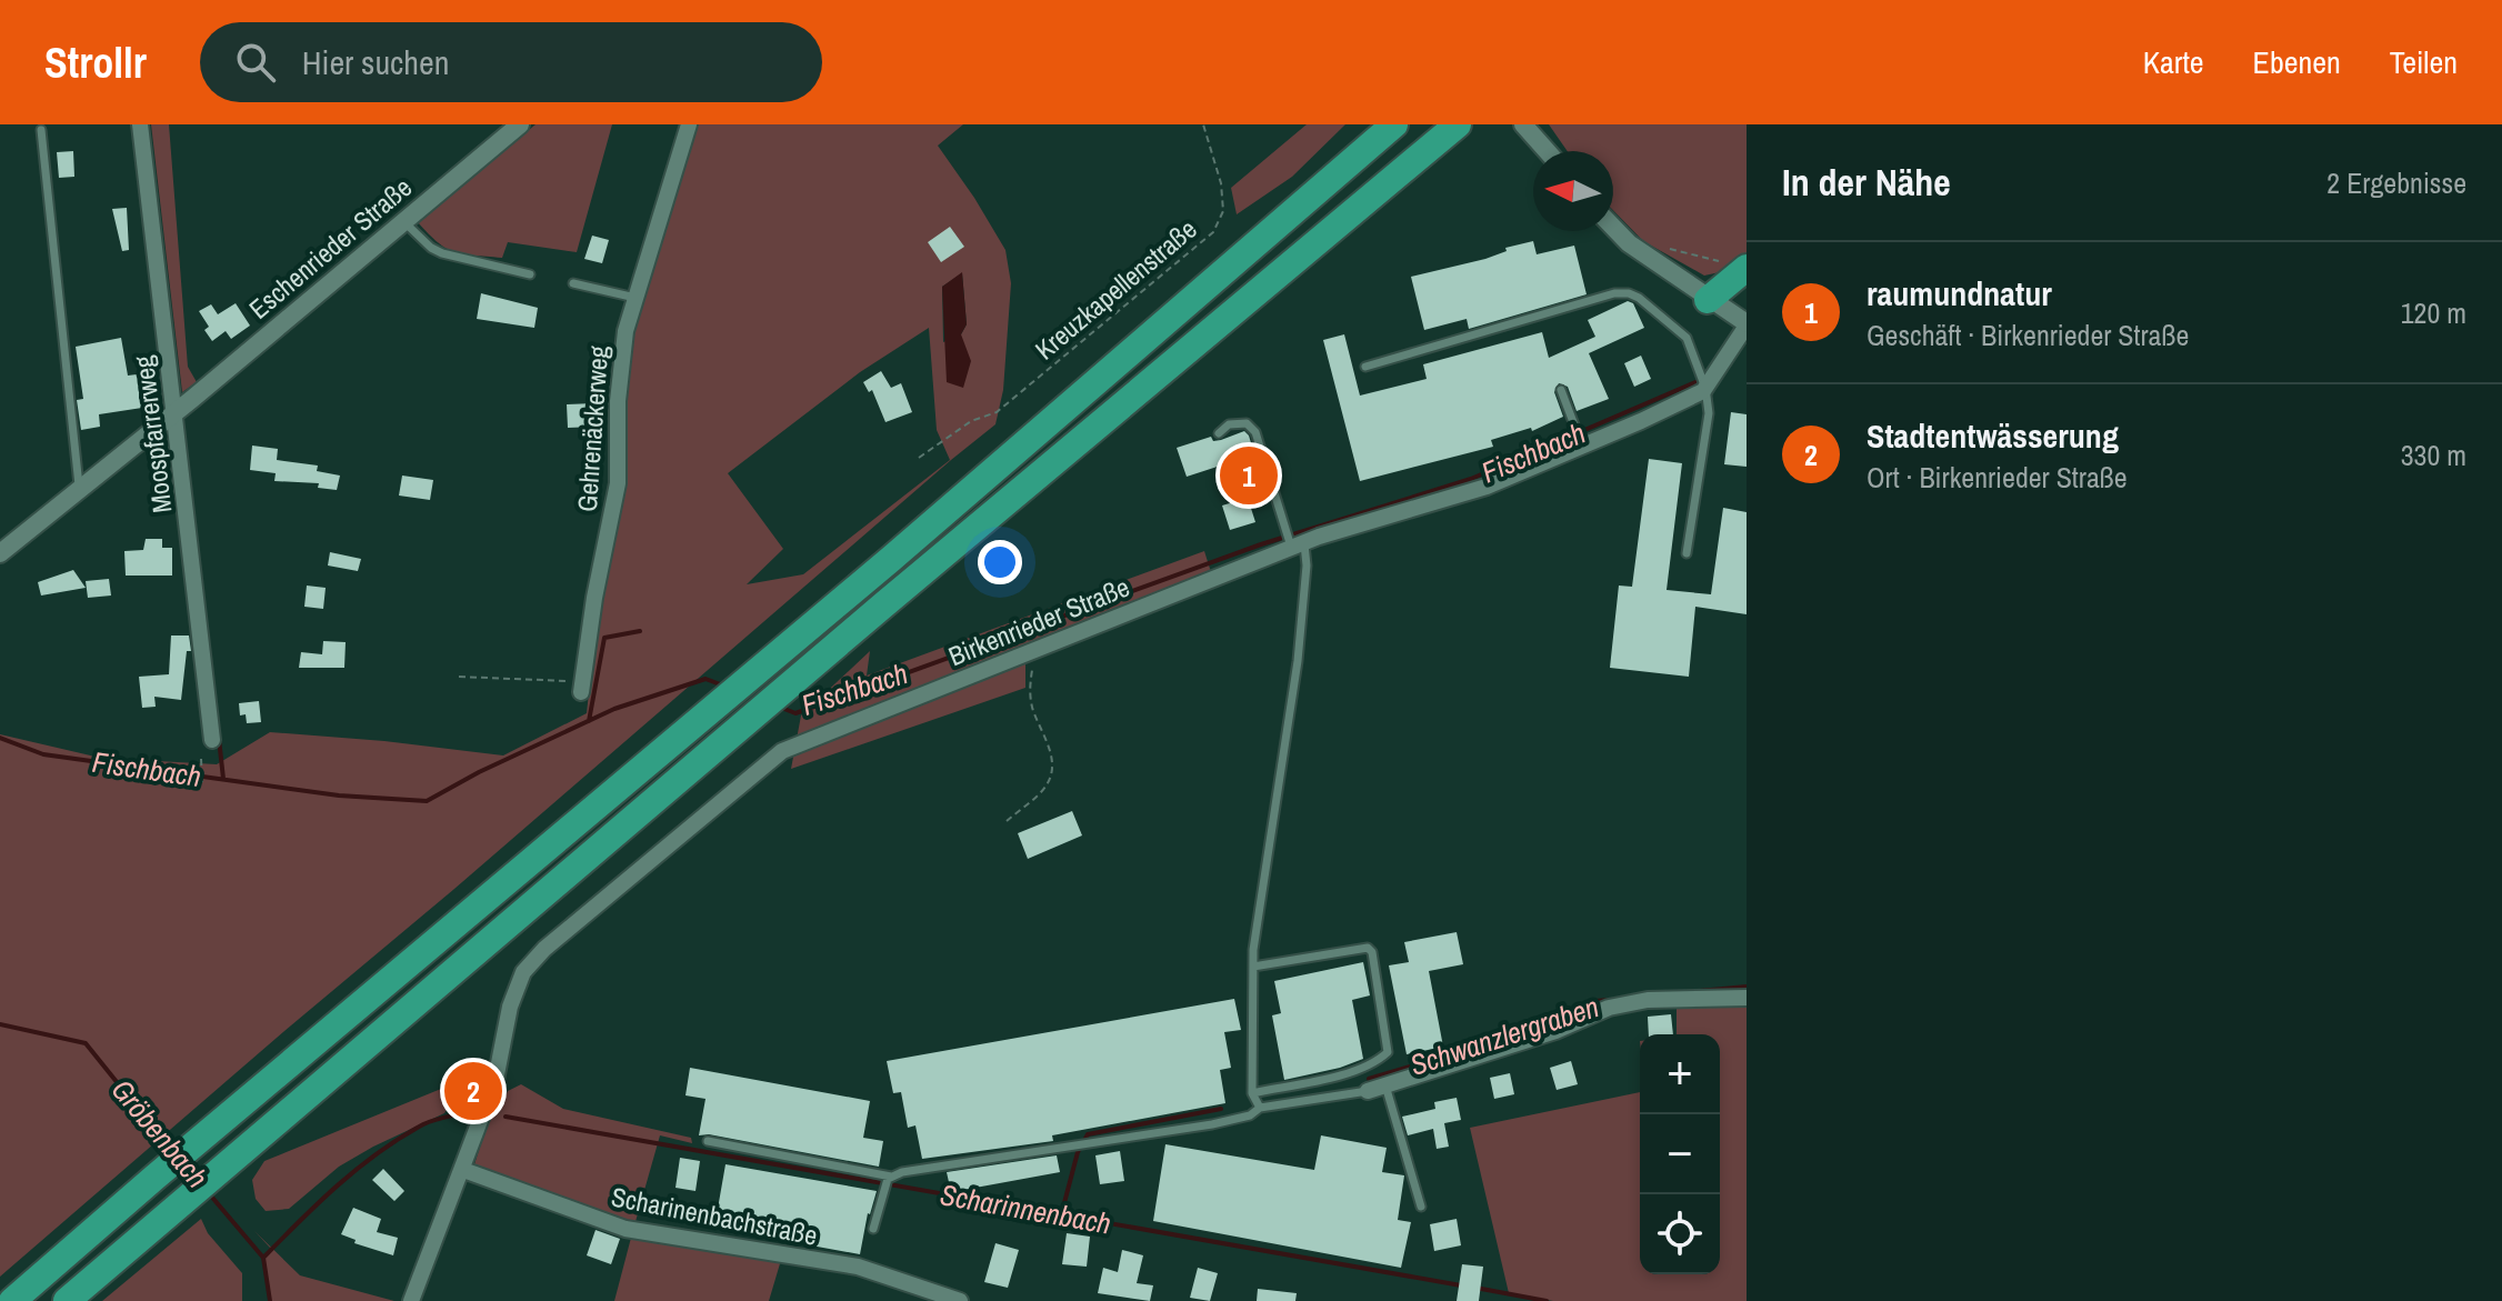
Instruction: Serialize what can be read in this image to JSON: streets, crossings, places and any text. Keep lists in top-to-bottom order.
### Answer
{
  "streets": {
    "street": [
      "Eschenrieder Straße",
      "Gehrenäckerweg",
      "Moospfarrerweg",
      "Birkenrieder Straße",
      "Scharinenbachstraße"
    ],
    "path": ["Kreuzkapellenstraße"]
  },
  "crossings": [
    ["Eschenrieder Straße", "Moospfarrerweg"],
    ["Birkenrieder Straße", "Scharinenbachstraße"]
  ],
  "water": [
    "Fischbach",
    "Schwanzlergraben",
    "Gröbenbach",
    "Scharinnenbach"
  ],
  "north": "left",
  "page": {
    "header": "Strollr",
    "search": "Hier suchen",
    "nav": ["Karte", "Ebenen", "Teilen"],
    "heading": ["In der Nähe", "2 Ergebnisse"],
    "list": [
      {
        "mark": "1",
        "name": "raumundnatur",
        "note": "Geschäft · Birkenrieder Straße",
        "value": "120 m"
      },
      {
        "mark": "2",
        "name": "Stadtentwässerung",
        "note": "Ort · Birkenrieder Straße",
        "value": "330 m"
      }
    ],
    "pins": ["1", "2"],
    "map_buttons": ["+", "−"]
  }
}
